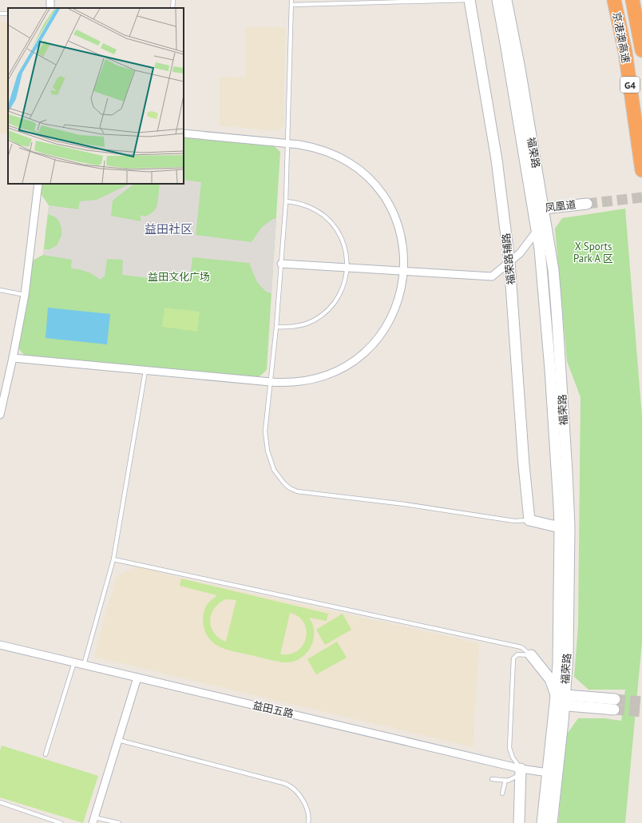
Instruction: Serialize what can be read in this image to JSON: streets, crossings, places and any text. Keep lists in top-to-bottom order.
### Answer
{
  "streets": {
    "highway": ["京港澳高速", "G4"],
    "main road": ["福荣路", "凤凰道", "福荣路辅路"],
    "street": ["益田五路"]
  },
  "crossings": [
    ["福荣路", "凤凰道"],
    ["福荣路", "益田五路"]
  ],
  "districts": ["益田社区"],
  "parks": ["X Sports Park A 区", "益田文化广场"]
}
